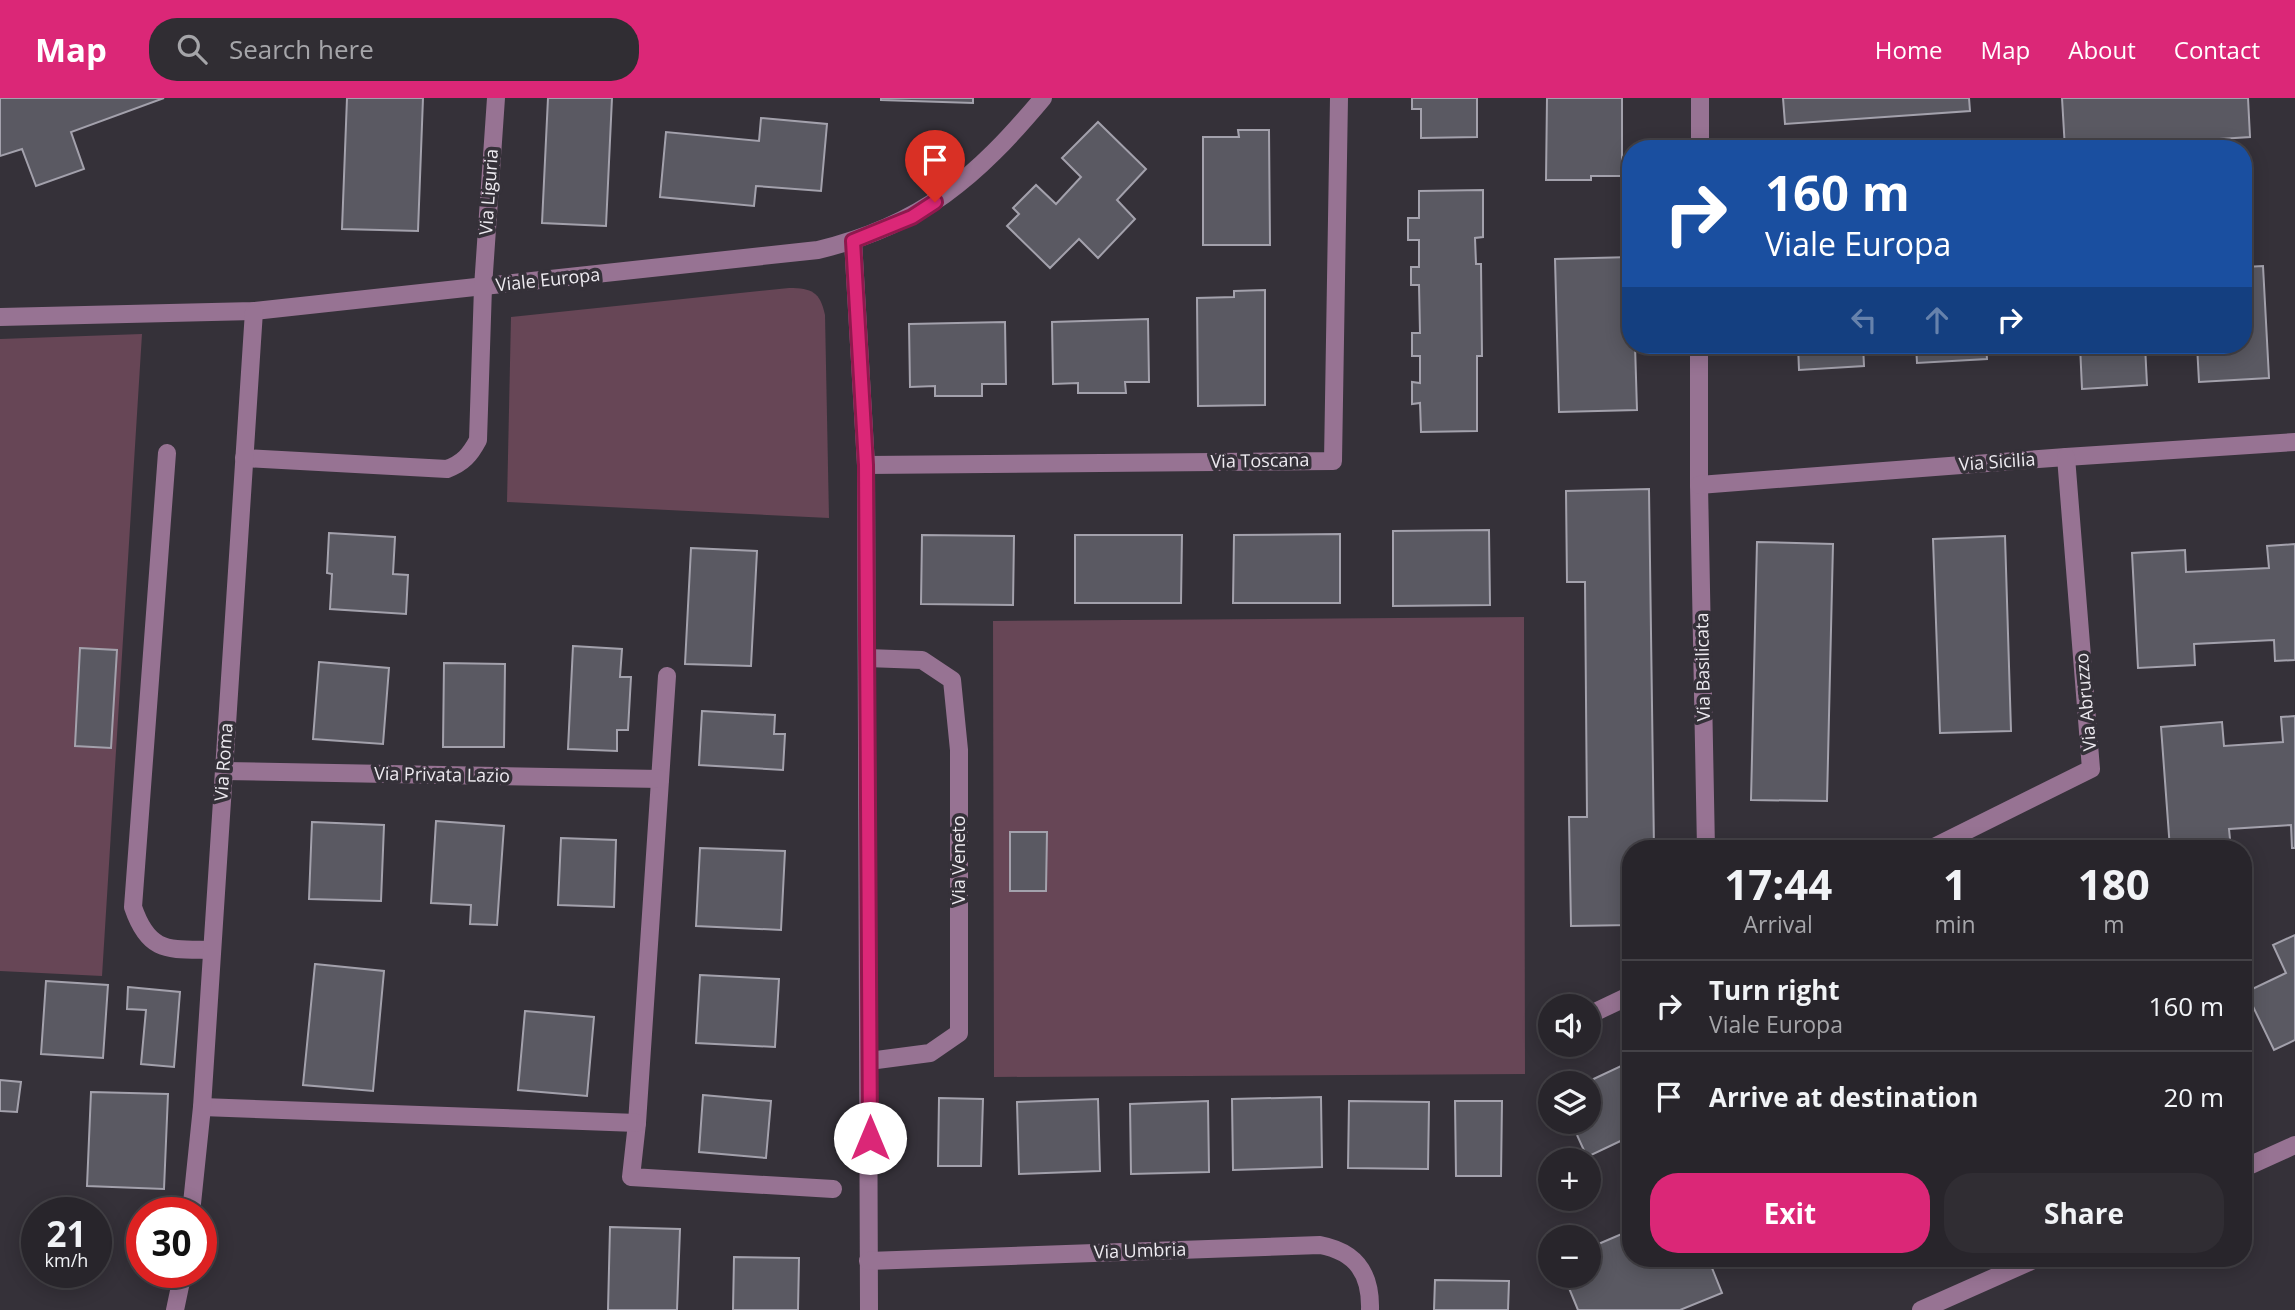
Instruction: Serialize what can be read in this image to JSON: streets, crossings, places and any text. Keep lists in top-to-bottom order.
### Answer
{
  "streets": {
    "street": [
      "Via Liguria",
      "Viale Europa",
      "Via Toscana",
      "Via Sicilia",
      "Via Basilicata",
      "Via Abruzzo",
      "Via Roma",
      "Via Privata Lazio",
      "Via Veneto",
      "Via Umbria"
    ]
  },
  "crossings": [
    ["Via Liguria", "Viale Europa"],
    ["Via Liguria", "Via Roma"],
    ["Viale Europa", "Via Roma"],
    ["Via Sicilia", "Via Basilicata"],
    ["Via Sicilia", "Via Abruzzo"],
    ["Via Roma", "Via Privata Lazio"]
  ],
  "page": {
    "header": "Map",
    "search": "Search here",
    "nav": [
      "Home",
      "Map",
      "About",
      "Contact"
    ],
    "turn": ["160 m", "Viale Europa"],
    "eta": [
      "17:44",
      "Arrival",
      "1",
      "min",
      "180",
      "m"
    ],
    "list": [
      {
        "name": "Turn right",
        "note": "Viale Europa",
        "value": "160 m"
      },
      {
        "name": "Arrive at destination",
        "value": "20 m"
      }
    ],
    "map_buttons": ["+", "−"],
    "buttons": ["Exit", "Share"],
    "speed": "21 km/h",
    "limit": "30"
  }
}
